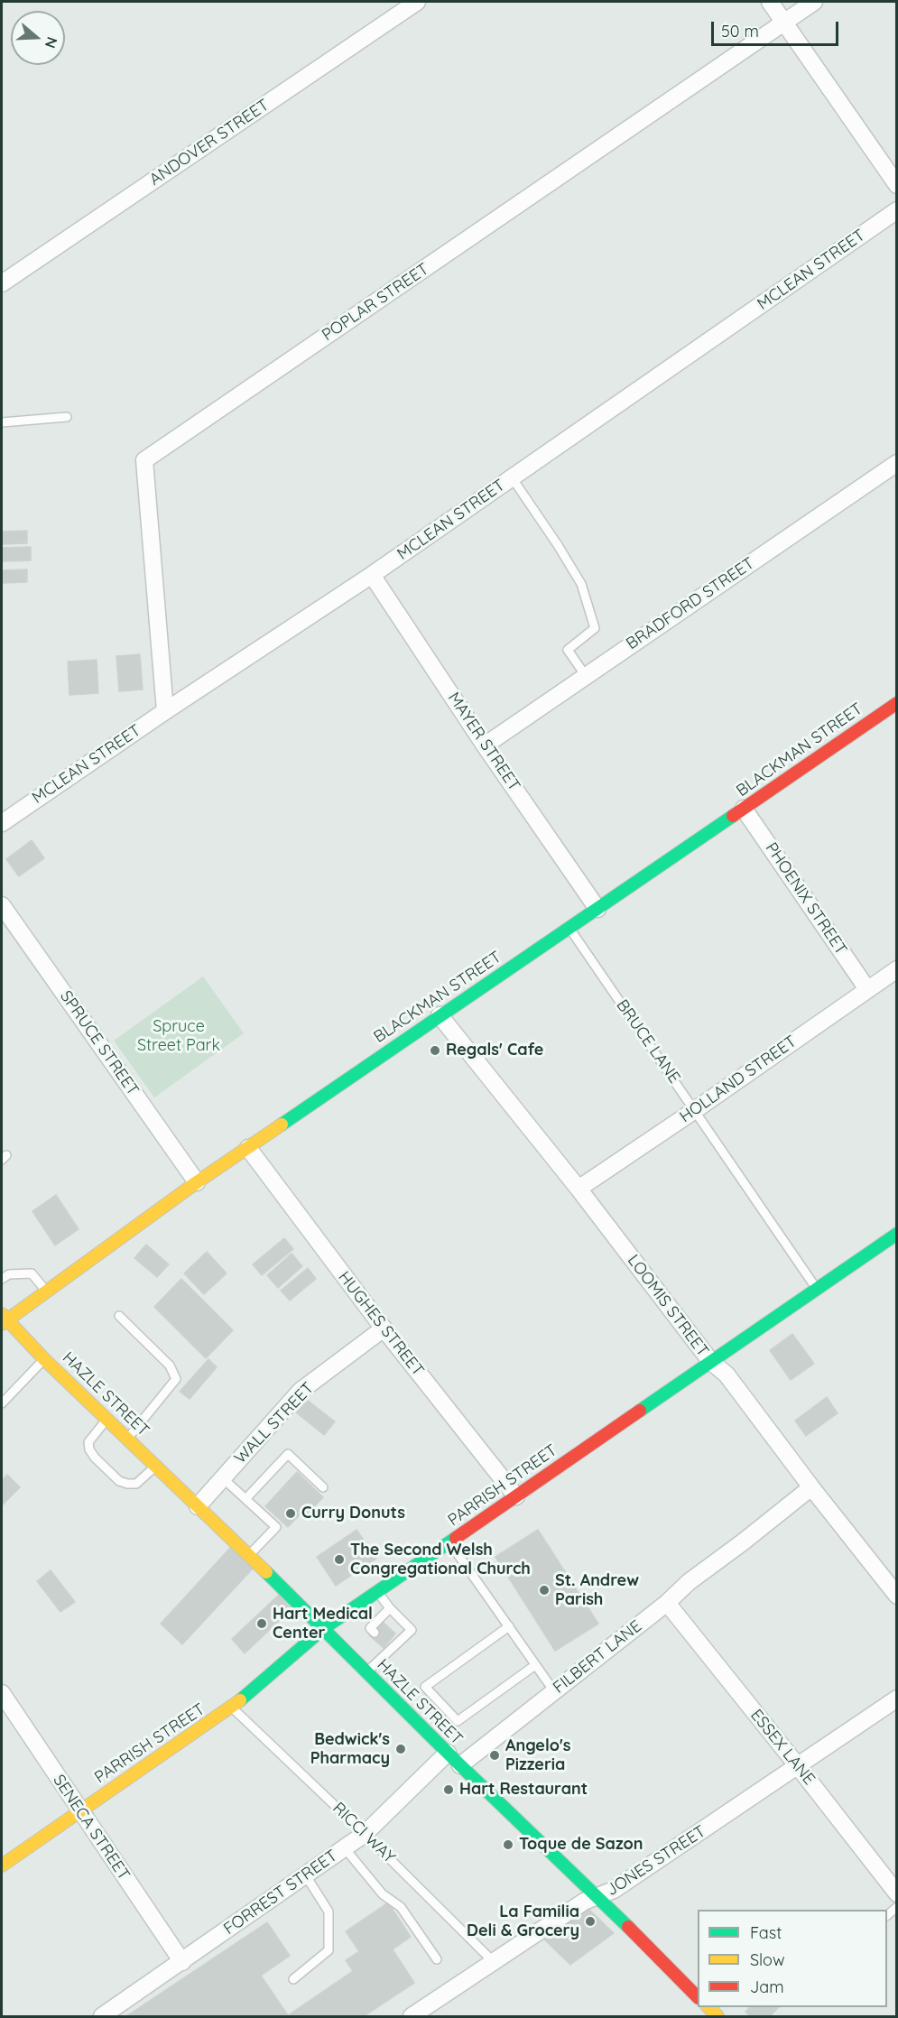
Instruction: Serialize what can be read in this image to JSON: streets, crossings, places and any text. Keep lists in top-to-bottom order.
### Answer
{
  "streets": {
    "main road": ["BLACKMAN STREET", "HAZLE STREET", "PARRISH STREET"],
    "street": [
      "ANDOVER STREET",
      "MCLEAN STREET",
      "POPLAR STREET",
      "BRADFORD STREET",
      "MAYER STREET",
      "PHOENIX STREET",
      "SPRUCE STREET",
      "HOLLAND STREET",
      "LOOMIS STREET",
      "HUGHES STREET",
      "WALL STREET",
      "FILBERT LANE",
      "ESSEX LANE",
      "SENECA STREET",
      "JONES STREET",
      "FORREST STREET"
    ],
    "lane": ["BRUCE LANE", "RICCI WAY"]
  },
  "crossings": [
    ["MCLEAN STREET", "POPLAR STREET"],
    ["MCLEAN STREET", "MAYER STREET"],
    ["BRADFORD STREET", "MAYER STREET"],
    ["MAYER STREET", "BLACKMAN STREET"],
    ["BLACKMAN STREET", "PHOENIX STREET"],
    ["BLACKMAN STREET", "BRUCE LANE"],
    ["BLACKMAN STREET", "SPRUCE STREET"],
    ["BLACKMAN STREET", "LOOMIS STREET"],
    ["BLACKMAN STREET", "HUGHES STREET"],
    ["BLACKMAN STREET", "HAZLE STREET"],
    ["PHOENIX STREET", "HOLLAND STREET"],
    ["BRUCE LANE", "HOLLAND STREET"],
    ["BRUCE LANE", "PARRISH STREET"],
    ["HOLLAND STREET", "LOOMIS STREET"],
    ["LOOMIS STREET", "PARRISH STREET"],
    ["LOOMIS STREET", "FILBERT LANE"],
    ["HUGHES STREET", "WALL STREET"],
    ["HUGHES STREET", "PARRISH STREET"],
    ["HAZLE STREET", "WALL STREET"],
    ["HAZLE STREET", "PARRISH STREET"],
    ["HAZLE STREET", "FILBERT LANE"],
    ["HAZLE STREET", "JONES STREET"],
    ["HAZLE STREET", "FORREST STREET"],
    ["PARRISH STREET", "SENECA STREET"],
    ["PARRISH STREET", "RICCI WAY"],
    ["FILBERT LANE", "ESSEX LANE"],
    ["ESSEX LANE", "JONES STREET"],
    ["SENECA STREET", "FORREST STREET"],
    ["RICCI WAY", "JONES STREET"],
    ["RICCI WAY", "FORREST STREET"]
  ],
  "parks": ["Spruce Street Park"],
  "places": [
    "Regals' Cafe",
    "Curry Donuts",
    "The Second Welsh Congregational Church",
    "St. Andrew Parish",
    "Hart Medical Center",
    "Bedwick's Pharmacy",
    "Angelo's Pizzeria",
    "Hart Restaurant",
    "Toque de Sazon",
    "La Familia Deli & Grocery"
  ],
  "legend": ["Fast", "Slow", "Jam"],
  "scale_bar": "50 m",
  "north": "right"
}
